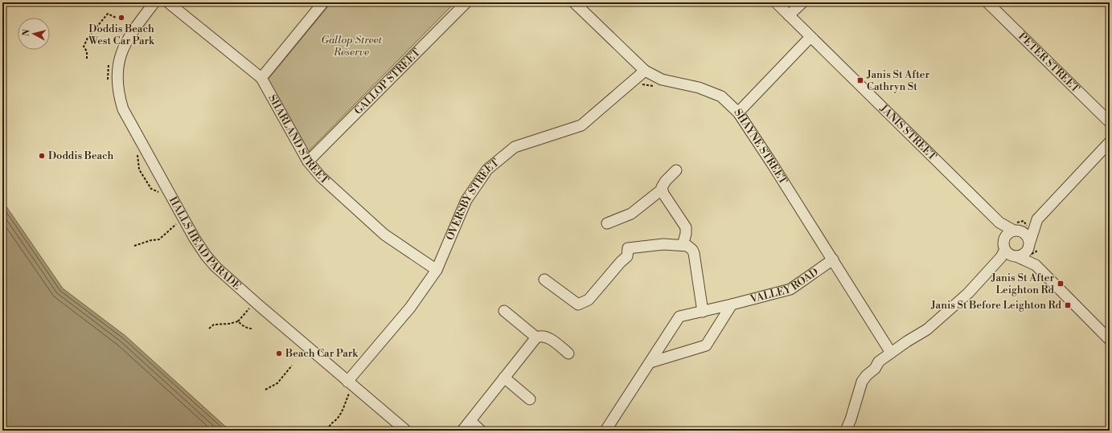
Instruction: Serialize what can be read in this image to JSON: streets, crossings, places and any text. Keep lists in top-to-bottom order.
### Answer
{
  "streets": {
    "street": [
      "PETER STREET",
      "GALLOP STREET",
      "JANIS STREET",
      "SHARLAND STREET",
      "SHAYNE STREET",
      "OVERSBY STREET",
      "HALLS HEAD PARADE",
      "VALLEY ROAD"
    ]
  },
  "crossings": [
    ["GALLOP STREET", "SHARLAND STREET"],
    ["SHARLAND STREET", "OVERSBY STREET"],
    ["SHAYNE STREET", "OVERSBY STREET"],
    ["SHAYNE STREET", "VALLEY ROAD"],
    ["OVERSBY STREET", "HALLS HEAD PARADE"]
  ],
  "parks": ["Gallop Street Reserve"],
  "places": {
    "other": ["Doddis Beach West Car Park", "Doddis Beach", "Beach Car Park"],
    "transit": ["Janis St After Cathryn St", "Janis St After Leighton Rd", "Janis St Before Leighton Rd"]
  },
  "north": "left"
}
